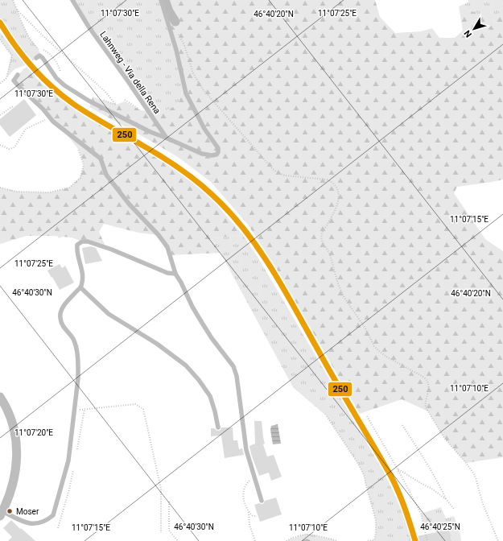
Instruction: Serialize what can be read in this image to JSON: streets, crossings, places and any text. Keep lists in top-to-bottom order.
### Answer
{
  "streets": {
    "lane": ["Lahnweg - Via della Rena"]
  },
  "places": ["Moser"],
  "lines": ["transit line 250"],
  "north": "bottom left",
  "coordinates": [
    "11°07'30\"E",
    "11°07'25\"E",
    "46°40'20\"N",
    "11°07'15\"E",
    "46°40'30\"N",
    "11°07'10\"E",
    "11°07'20\"E",
    "46°40'25\"N"
  ]
}
